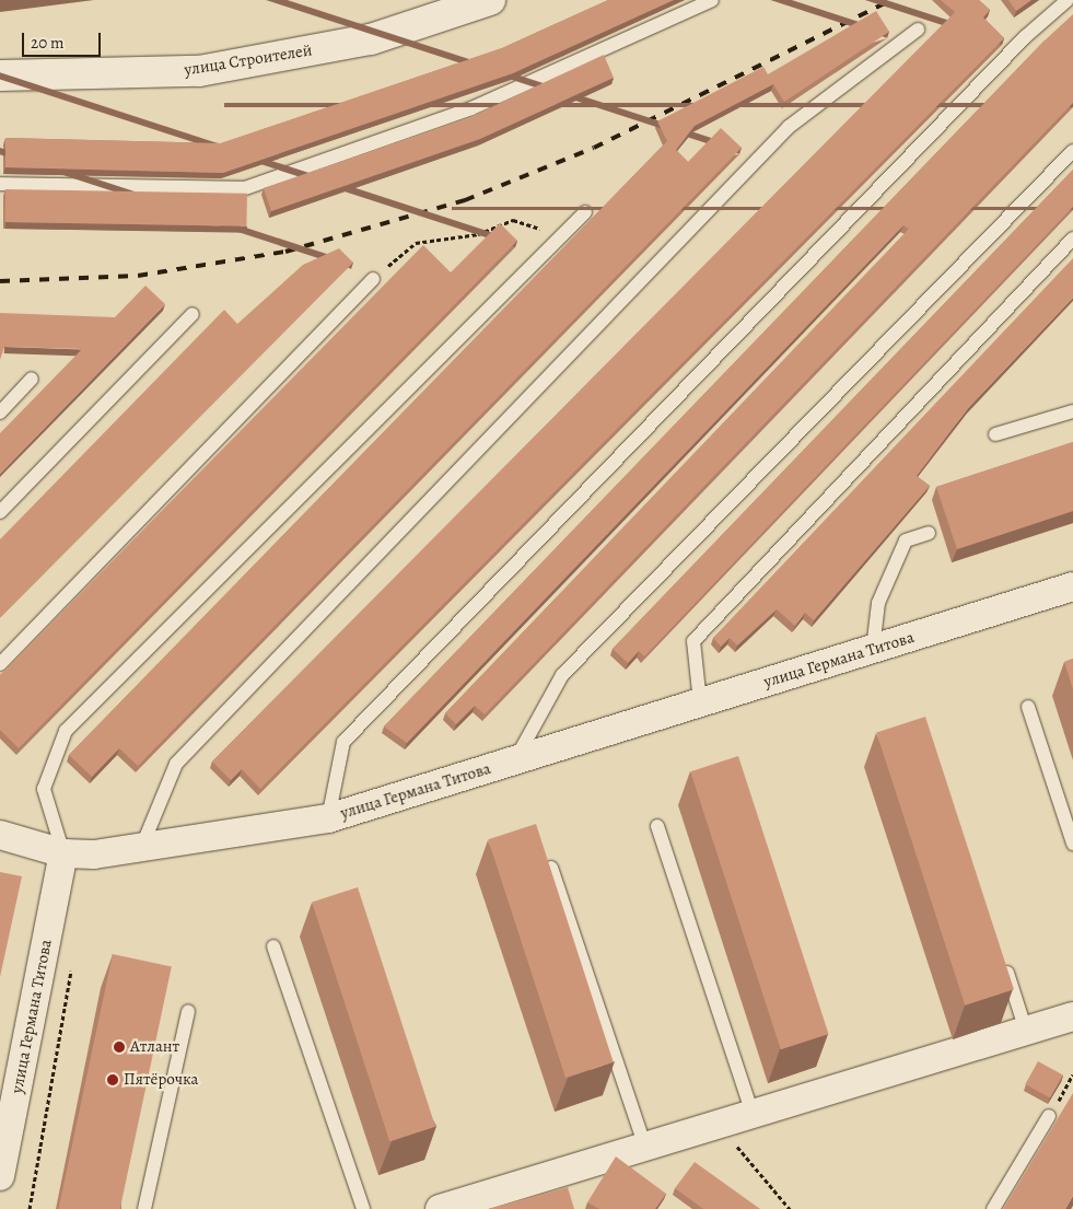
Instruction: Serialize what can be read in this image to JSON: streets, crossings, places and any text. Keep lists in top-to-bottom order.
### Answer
{
  "streets": {
    "main road": ["улица Строителей"],
    "street": ["улица Германа Титова"]
  },
  "places": ["Атлант", "Пятёрочка"],
  "scale_bar": "20 m"
}
